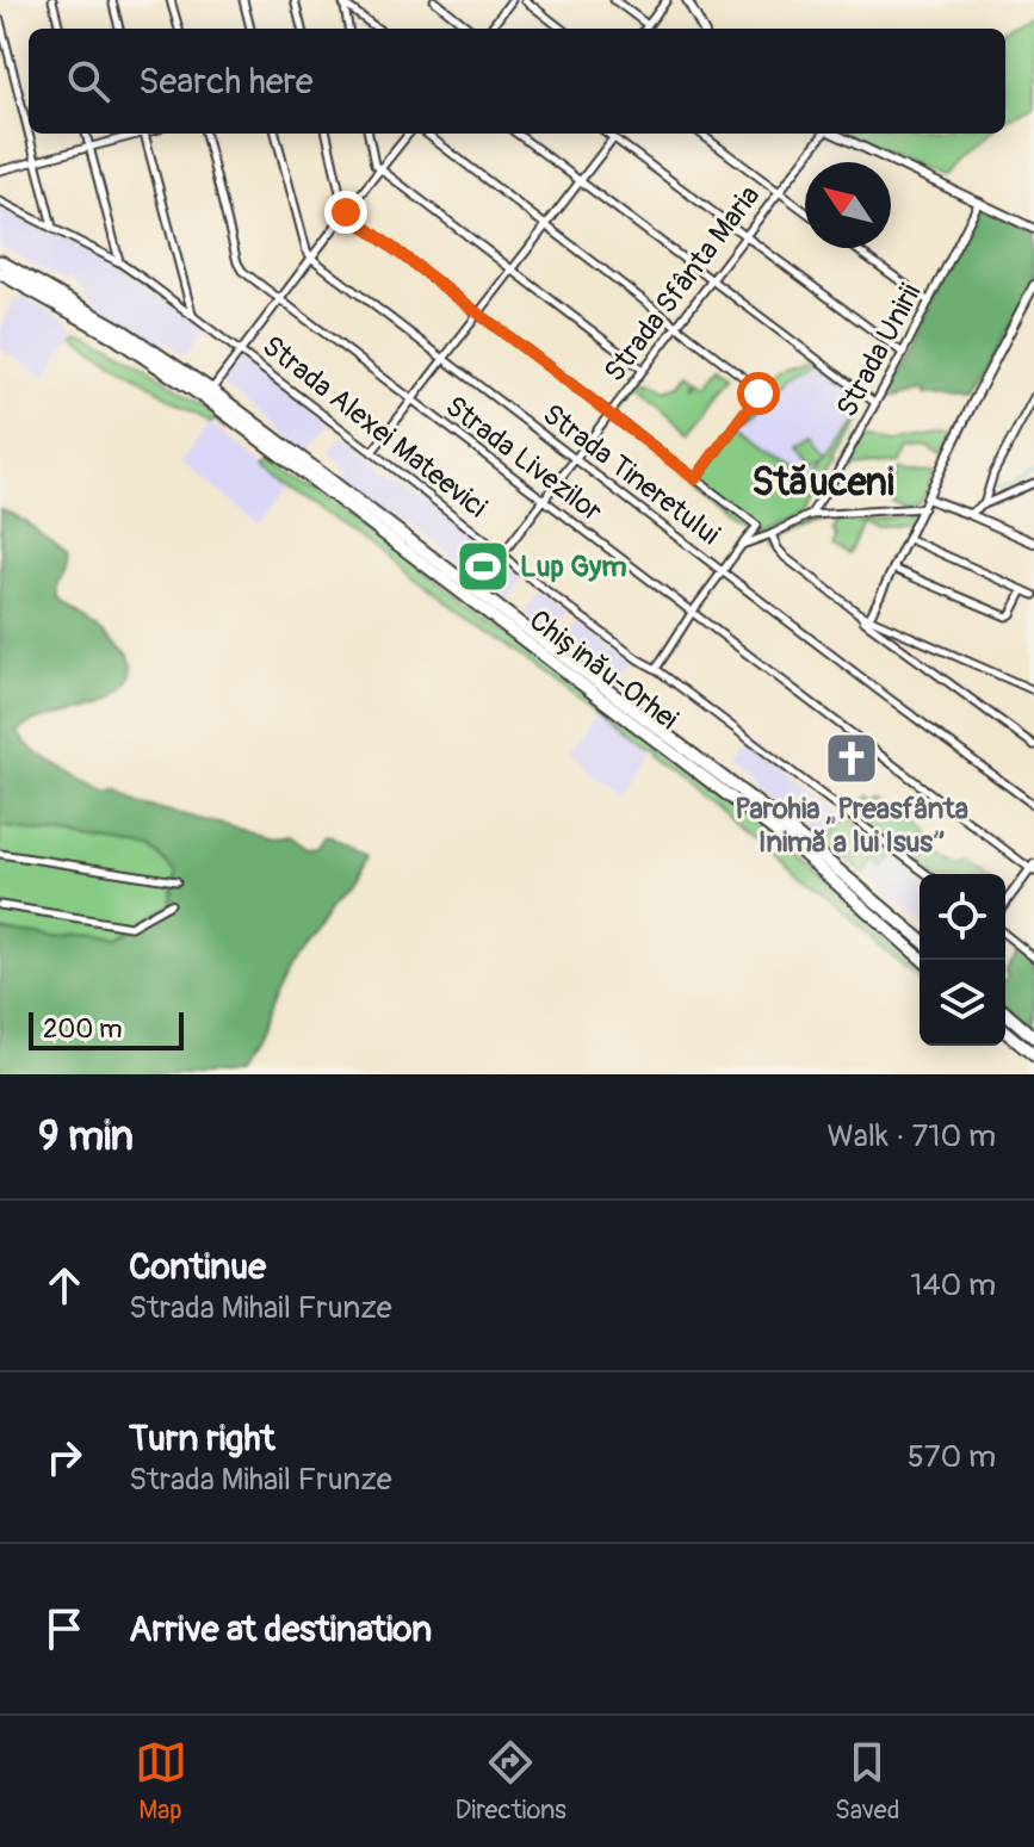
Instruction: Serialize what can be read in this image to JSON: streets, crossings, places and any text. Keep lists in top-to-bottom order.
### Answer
{
  "streets": {
    "highway": ["Chișinău-Orhei"],
    "street": [
      "Strada Sfânta Maria",
      "Strada Unirii",
      "Strada Alexei Mateevici",
      "Strada Livezilor",
      "Strada Tineretului"
    ]
  },
  "crossings": [
    ["Strada Sfânta Maria", "Strada Alexei Mateevici"],
    ["Strada Sfânta Maria", "Strada Livezilor"],
    ["Strada Sfânta Maria", "Strada Tineretului"]
  ],
  "districts": ["Stăuceni"],
  "places": {
    "sports": ["Lup Gym"],
    "church": ["Parohia „Preasfânta Inimă a lui Isus”"]
  },
  "scale_bar": "200 m",
  "north": "top left",
  "page": {
    "search": "Search here",
    "scale": "200 m",
    "heading": ["9 min", "Walk · 710 m"],
    "list": [
      ["Continue", "Strada Mihail Frunze", "140 m"],
      ["Turn right", "Strada Mihail Frunze", "570 m"],
      "Arrive at destination"
    ],
    "nav": ["Map", "Directions", "Saved"]
  }
}
